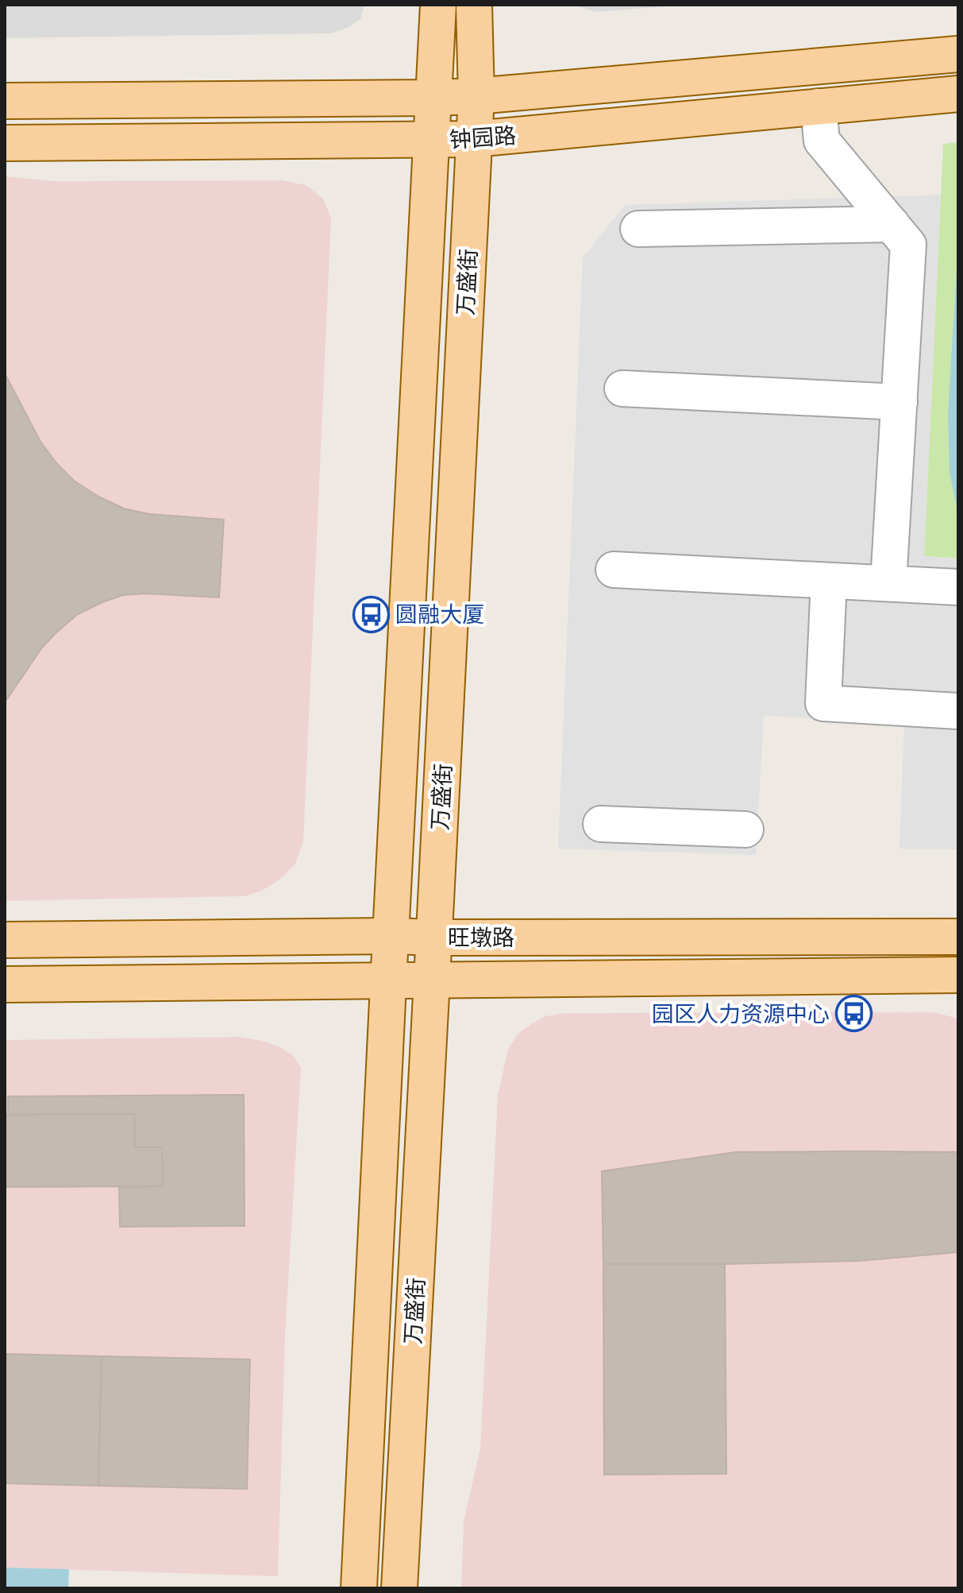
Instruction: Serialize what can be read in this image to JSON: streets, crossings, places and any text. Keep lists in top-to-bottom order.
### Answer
{
  "streets": {
    "main road": ["钟园路", "万盛街", "旺墩路"]
  },
  "crossings": [
    ["钟园路", "万盛街"],
    ["万盛街", "旺墩路"]
  ],
  "places": {
    "bus stop": ["圆融大厦", "园区人力资源中心"]
  }
}
